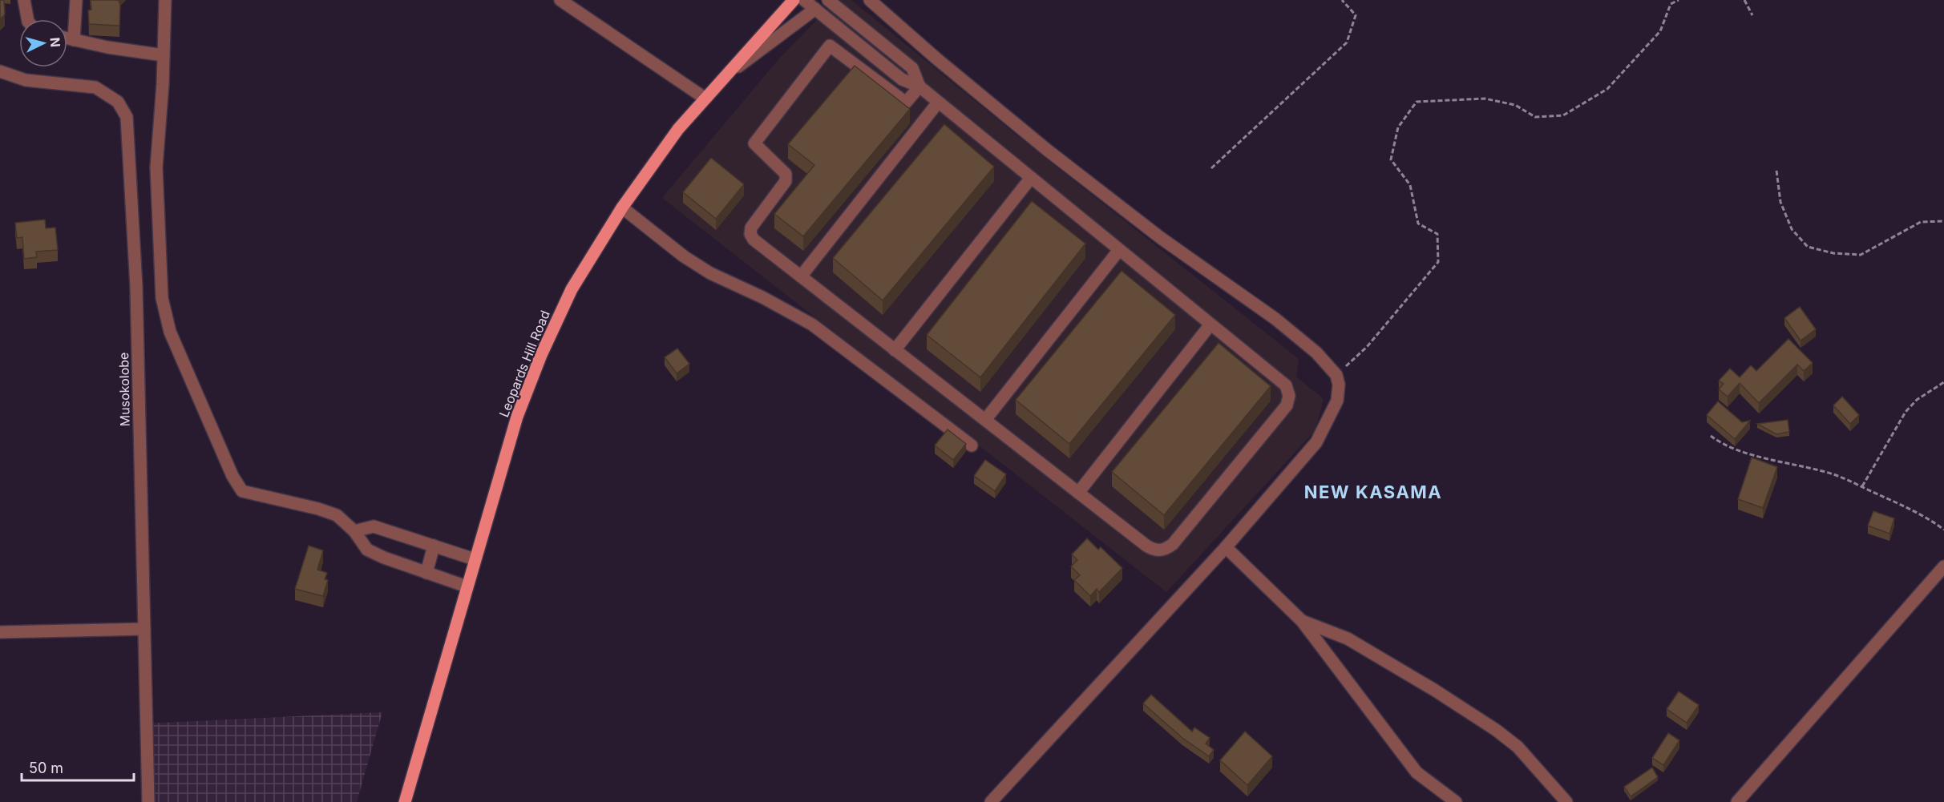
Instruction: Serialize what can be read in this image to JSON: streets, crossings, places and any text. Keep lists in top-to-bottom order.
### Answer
{
  "streets": {
    "main road": ["Leopards Hill Road"],
    "street": ["Musokolobe"]
  },
  "districts": ["NEW KASAMA"],
  "scale_bar": "50 m",
  "north": "right"
}
